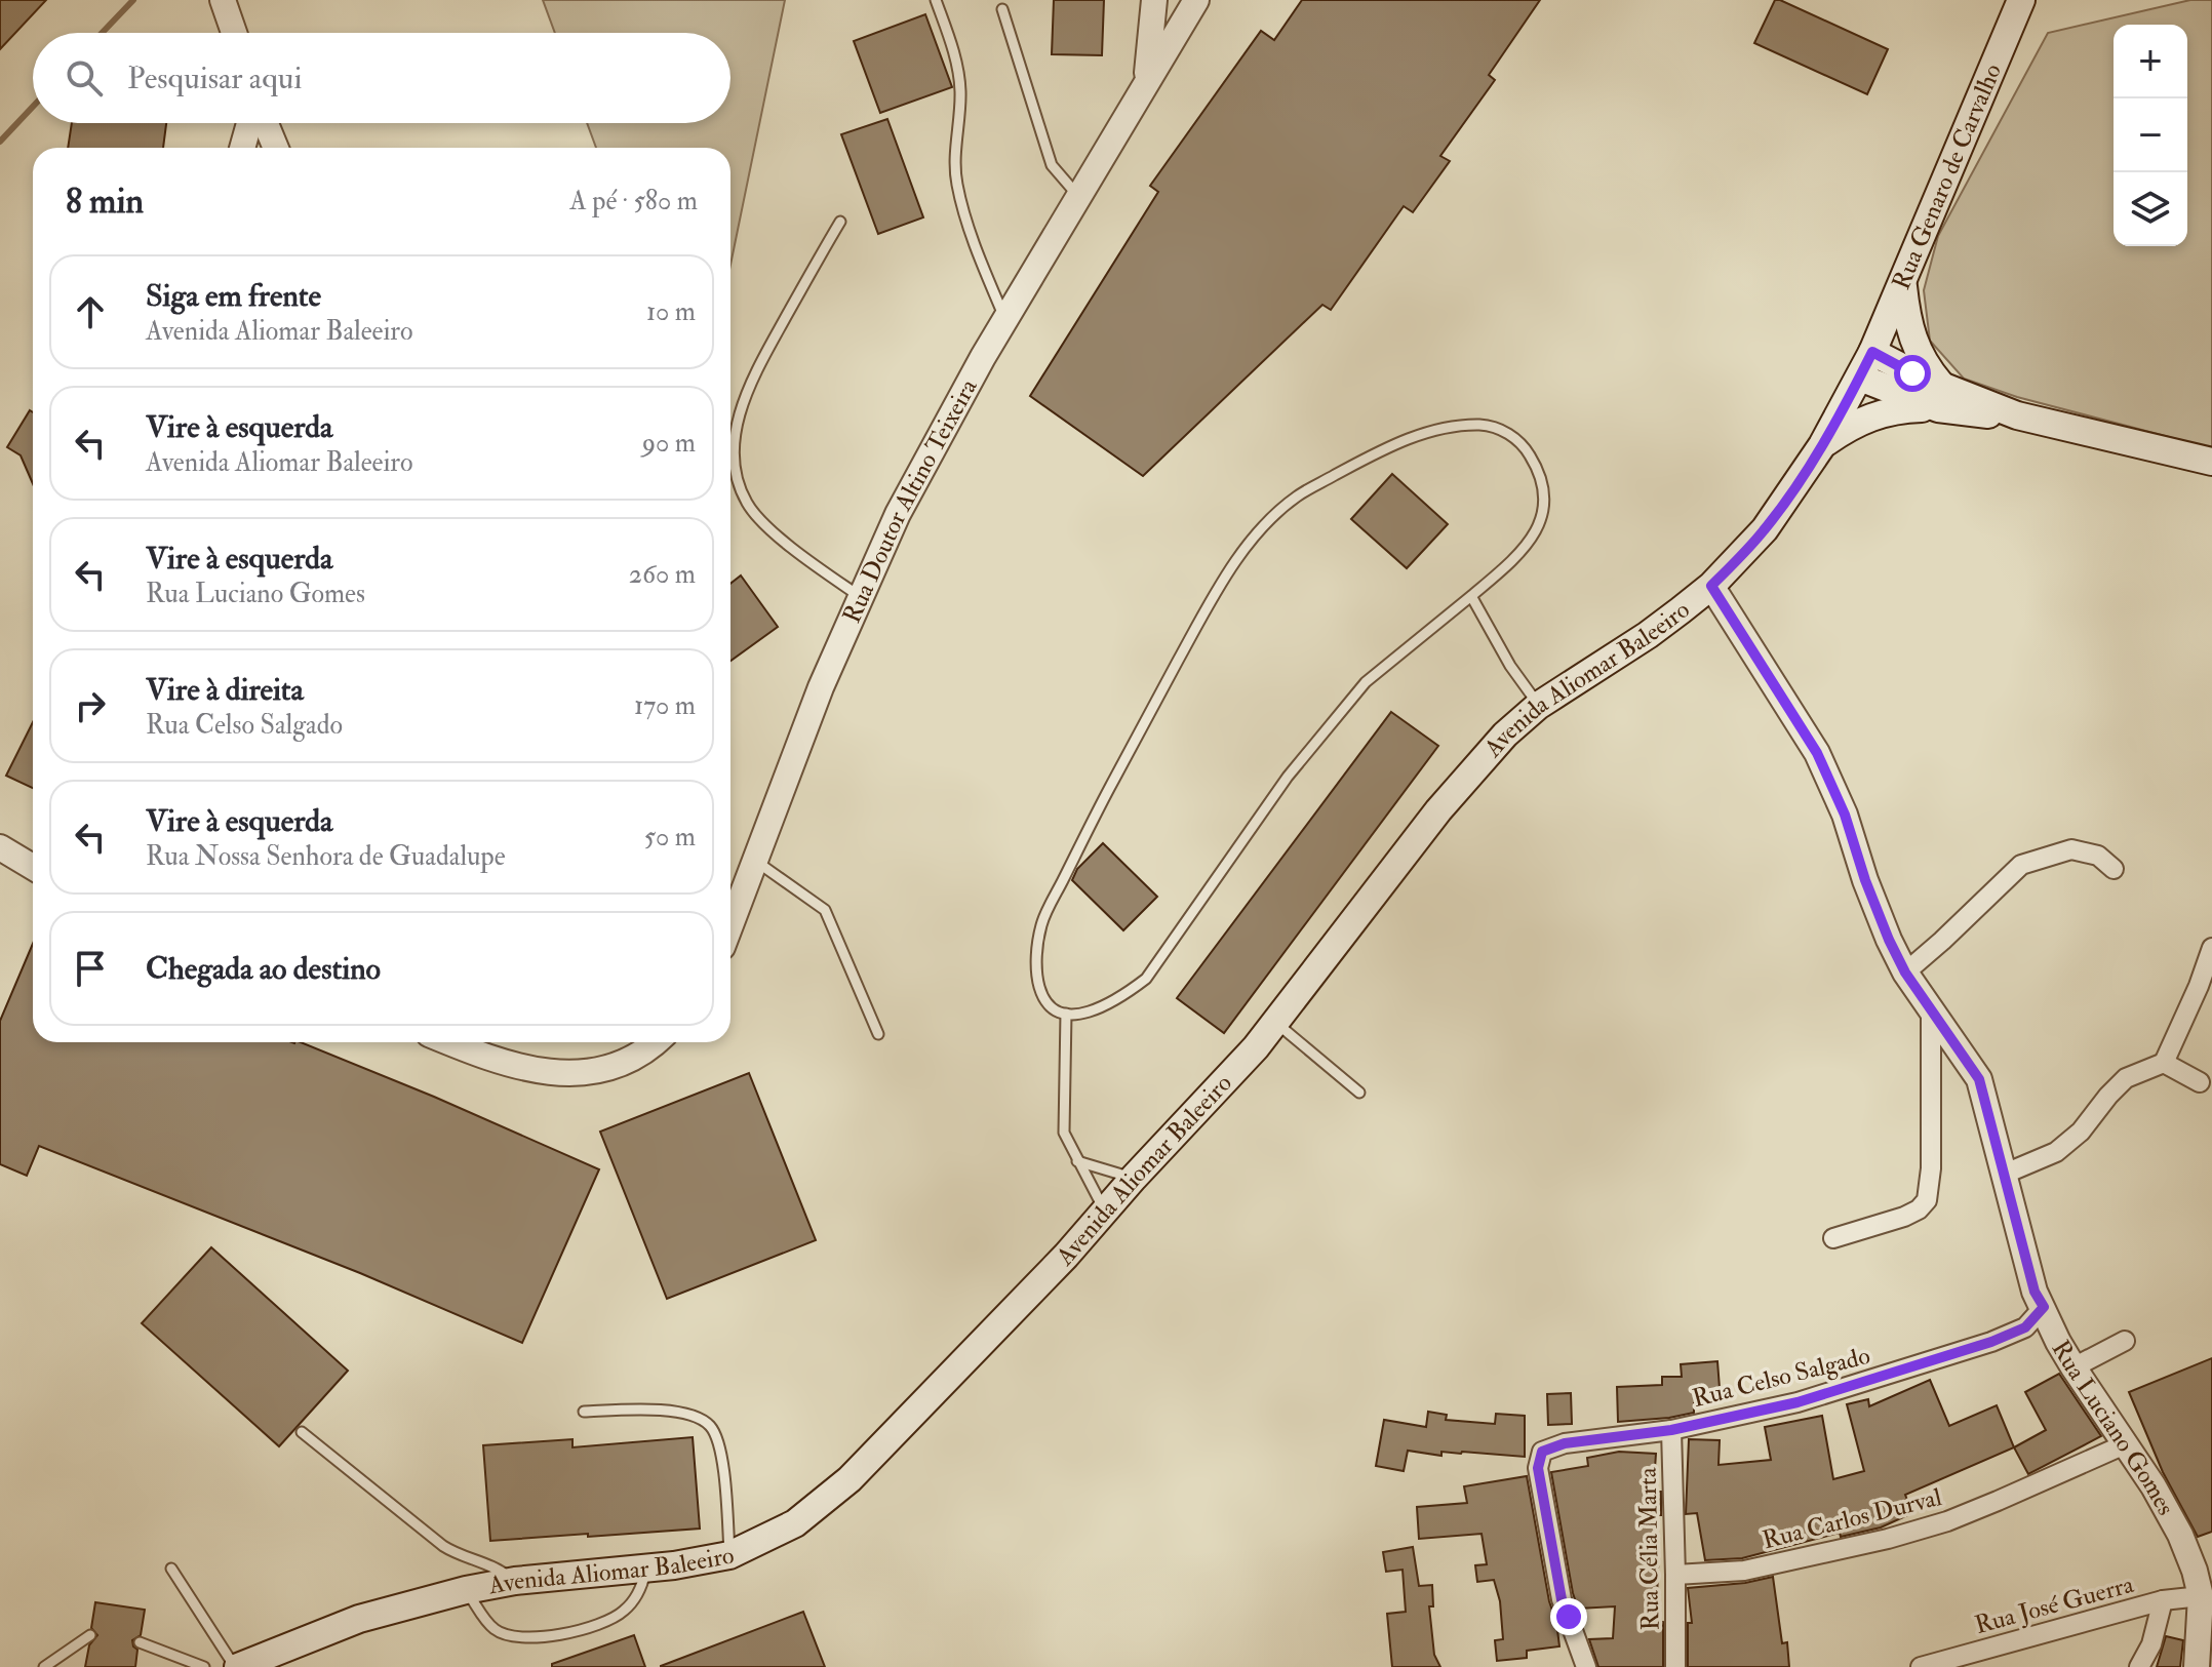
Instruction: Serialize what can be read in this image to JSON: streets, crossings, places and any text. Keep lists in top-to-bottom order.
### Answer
{
  "streets": {
    "main road": ["Rua Genaro de Carvalho", "Avenida Aliomar Baleeiro"],
    "street": [
      "Rua Doutor Altino Teixeira",
      "Rua Celso Salgado",
      "Rua Luciano Gomes",
      "Rua Carlos Durval",
      "Rua Célia Marta",
      "Rua José Guerra"
    ]
  },
  "crossings": [
    ["Rua Genaro de Carvalho", "Avenida Aliomar Baleeiro"],
    ["Avenida Aliomar Baleeiro", "Rua Luciano Gomes"],
    ["Rua Celso Salgado", "Rua Luciano Gomes"],
    ["Rua Celso Salgado", "Rua Célia Marta"],
    ["Rua Luciano Gomes", "Rua Carlos Durval"],
    ["Rua Luciano Gomes", "Rua José Guerra"],
    ["Rua Carlos Durval", "Rua Célia Marta"]
  ],
  "page": {
    "map_buttons": ["+", "−"],
    "search": "Pesquisar aqui",
    "heading": ["8 min", "A pé · 580 m"],
    "list": [
      ["Siga em frente", "Avenida Aliomar Baleeiro", "10 m"],
      ["Vire à esquerda", "Avenida Aliomar Baleeiro", "90 m"],
      ["Vire à esquerda", "Rua Luciano Gomes", "260 m"],
      ["Vire à direita", "Rua Celso Salgado", "170 m"],
      ["Vire à esquerda", "Rua Nossa Senhora de Guadalupe", "50 m"],
      "Chegada ao destino"
    ]
  }
}
